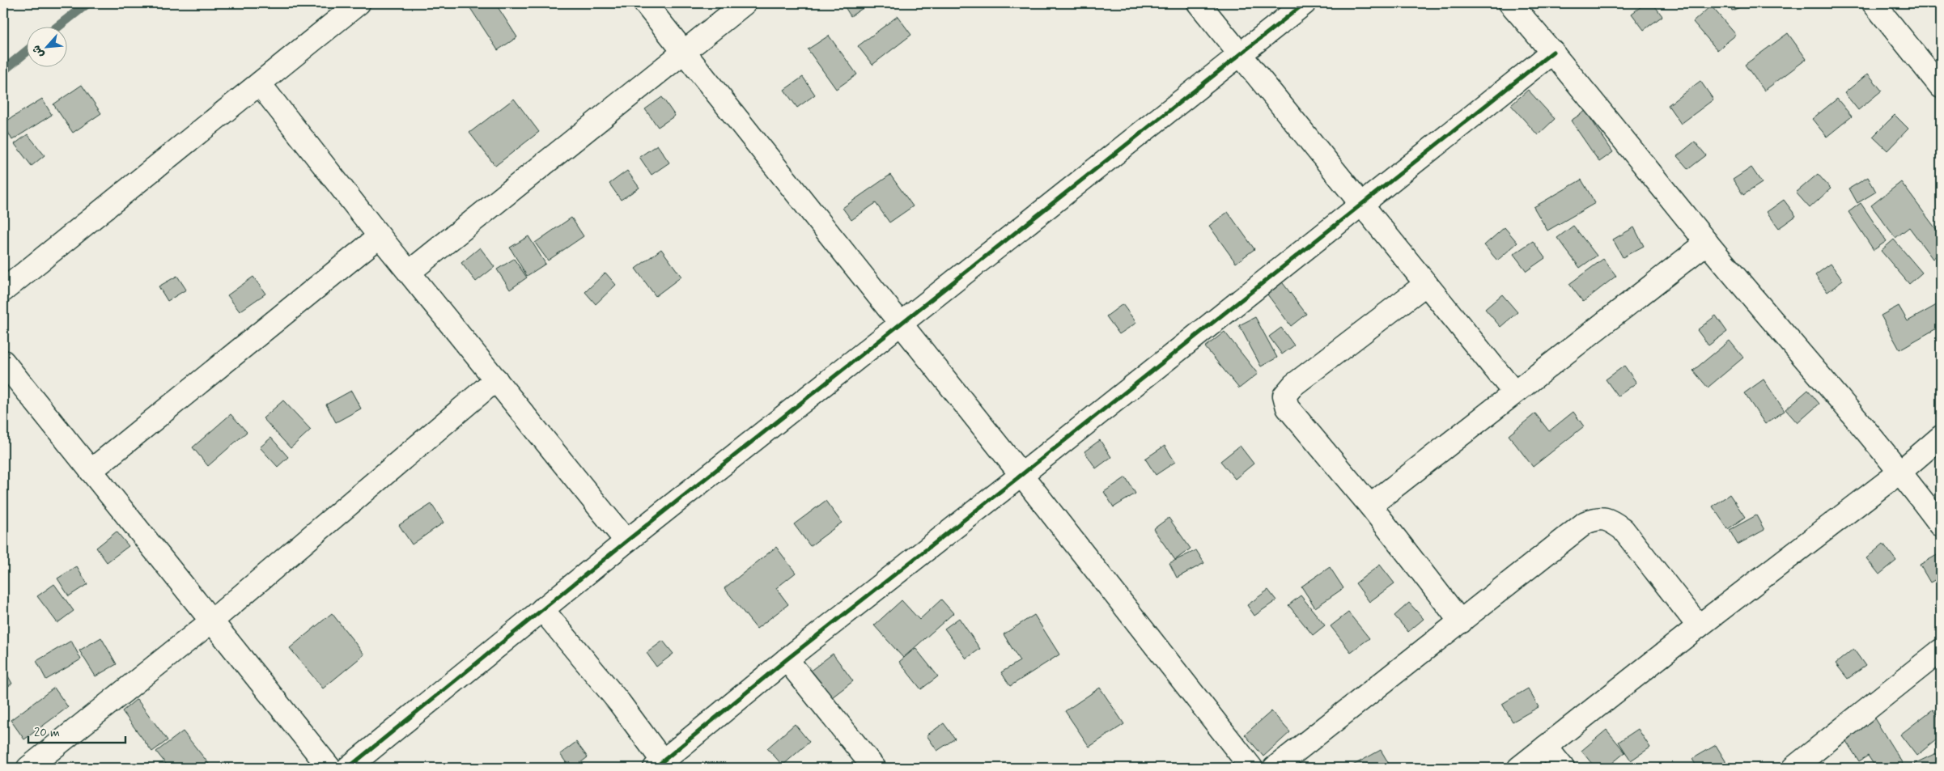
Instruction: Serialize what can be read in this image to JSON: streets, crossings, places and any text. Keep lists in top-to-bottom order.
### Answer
{
  "scale_bar": "20 m",
  "north": "bottom left"
}
